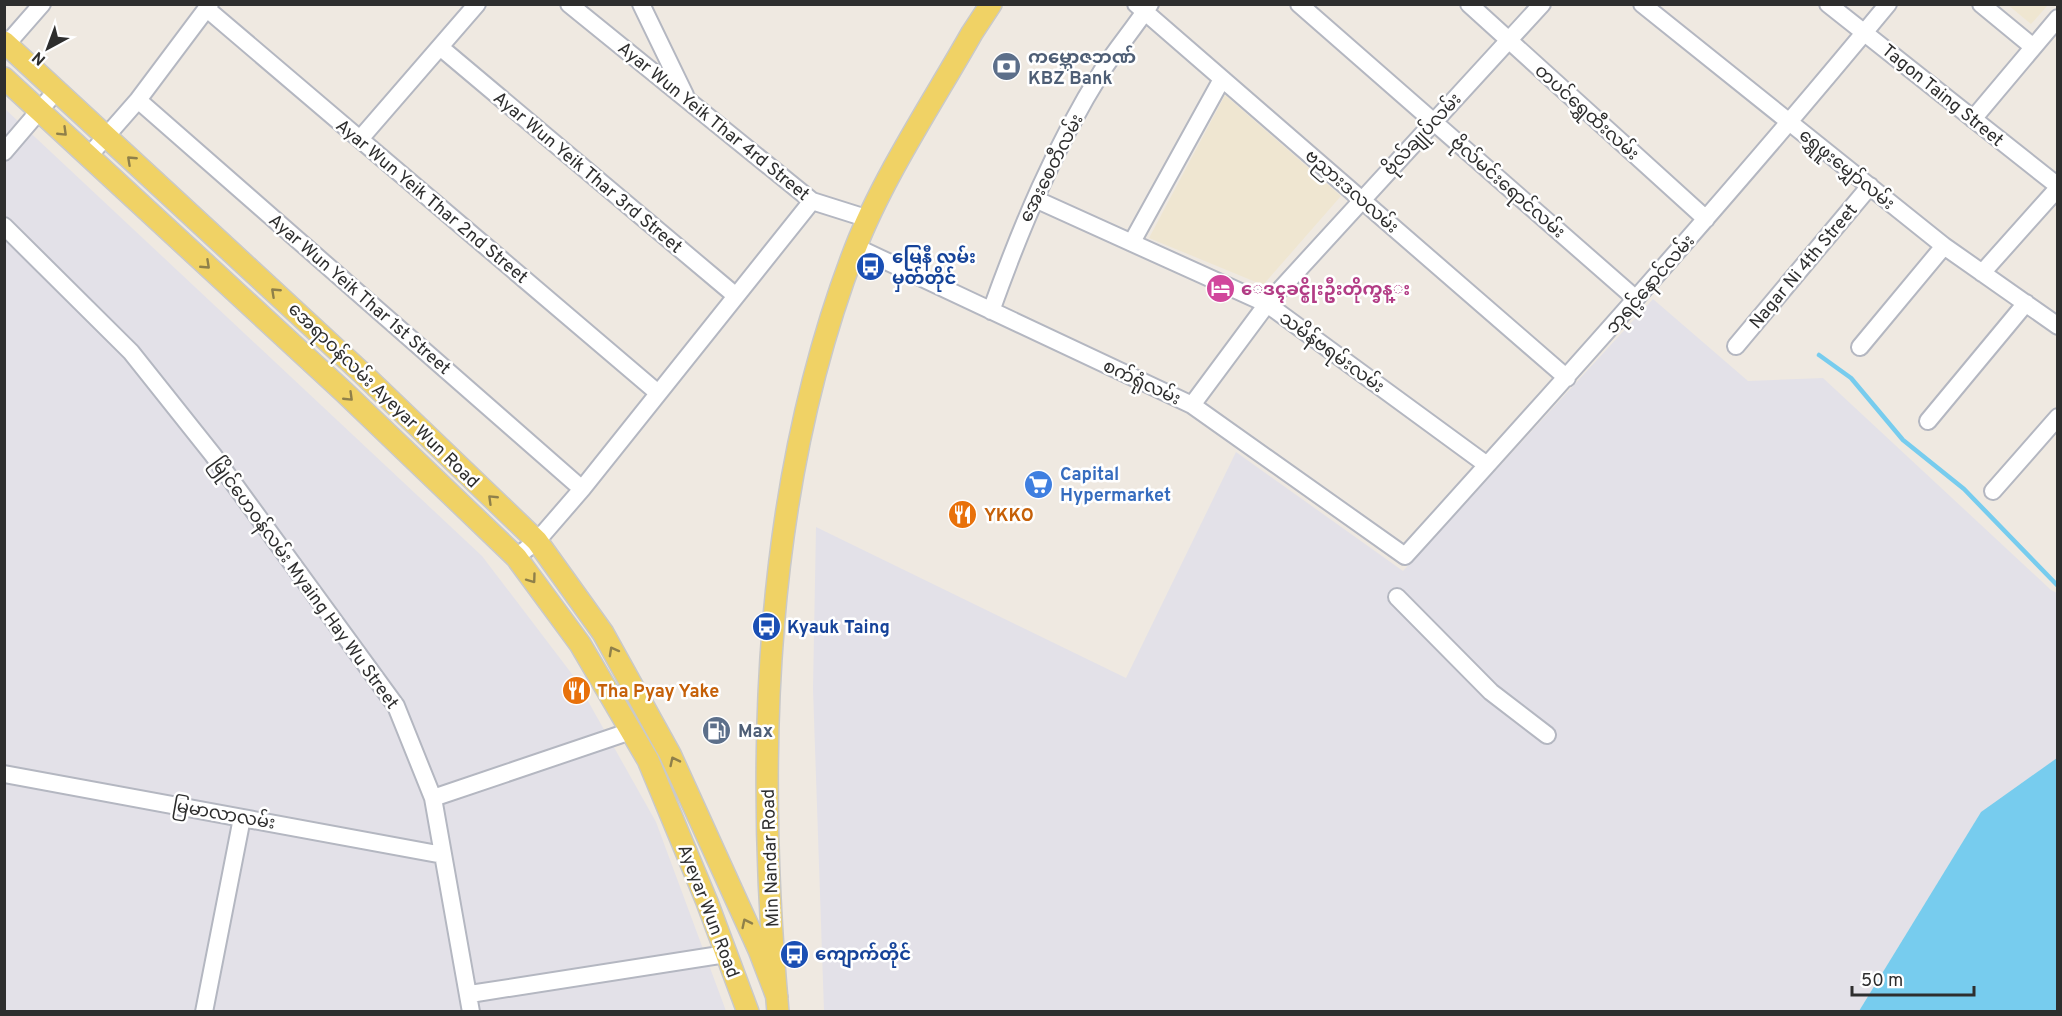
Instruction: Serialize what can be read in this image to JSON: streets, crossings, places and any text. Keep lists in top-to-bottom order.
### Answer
{
  "streets": {
    "main road": ["အေရာဝန်လမ်း Ayeyar Wun Road", "Min Nandar Road", "Ayeyar Wun Road"],
    "street": [
      "Tagon Taing Street",
      "တပင်ရွှေထီးလမ်း",
      "Ayar Wun Yeik Thar 4rd Street",
      "ဗိုလ်ချုပ်လမ်း",
      "အေးစေတီလမ်း",
      "ရွှေဖူးမျှော်လမ်း",
      "Ayar Wun Yeik Thar 3rd Street",
      "ဗိုလ်မင်းရောင်လမ်း",
      "ဗညားဒလလမ်း",
      "Ayar Wun Yeik Thar 2nd Street",
      "Nagar Ni 4th Street",
      "ဘုရင့်နောင်လမ်း",
      "Ayar Wun Yeik Thar 1st Street",
      "သမိန်ဗရမ်းလမ်း",
      "စက်ရုံလမ်း",
      "မြိုင်ဟေဝန်လမ်း Myaing Hay Wu Street",
      "မြမာလာလမ်း"
    ]
  },
  "crossings": [
    ["Tagon Taing Street", "ဘုရင့်နောင်လမ်း"],
    ["တပင်ရွှေထီးလမ်း", "ဗိုလ်ချုပ်လမ်း"],
    ["တပင်ရွှေထီးလမ်း", "ဘုရင့်နောင်လမ်း"],
    ["Ayar Wun Yeik Thar 4rd Street", "Min Nandar Road"],
    ["ဗိုလ်ချုပ်လမ်း", "ဗိုလ်မင်းရောင်လမ်း"],
    ["ဗိုလ်ချုပ်လမ်း", "ဗညားဒလလမ်း"],
    ["ဗိုလ်ချုပ်လမ်း", "သမိန်ဗရမ်းလမ်း"],
    ["ဗိုလ်ချုပ်လမ်း", "စက်ရုံလမ်း"],
    ["အေးစေတီလမ်း", "ဗညားဒလလမ်း"],
    ["အေးစေတီလမ်း", "သမိန်ဗရမ်းလမ်း"],
    ["အေးစေတီလမ်း", "စက်ရုံလမ်း"],
    ["ရွှေဖူးမျှော်လမ်း", "Nagar Ni 4th Street"],
    ["ရွှေဖူးမျှော်လမ်း", "ဘုရင့်နောင်လမ်း"],
    ["ဗိုလ်မင်းရောင်လမ်း", "ဘုရင့်နောင်လမ်း"],
    ["ဗညားဒလလမ်း", "ဘုရင့်နောင်လမ်း"],
    ["ဘုရင့်နောင်လမ်း", "သမိန်ဗရမ်းလမ်း"],
    ["ဘုရင့်နောင်လမ်း", "စက်ရုံလမ်း"],
    ["စက်ရုံလမ်း", "Min Nandar Road"],
    ["အေရာဝန်လမ်း Ayeyar Wun Road", "Ayeyar Wun Road"],
    ["မြိုင်ဟေဝန်လမ်း Myaing Hay Wu Street", "မြမာလာလမ်း"],
    ["Min Nandar Road", "Ayeyar Wun Road"]
  ],
  "places": {
    "bank": ["ကမ္ဘောဇဘဏ် KBZ Bank"],
    "bus stop": ["မြေနီ လမ်း မှတ်တိုင်", "Kyauk Taing", "ကျောက်တိုင်"],
    "hotel": ["ေဒၚခင္စိုးဦးတိုက္ခန္း"],
    "supermarket": ["Capital Hypermarket"],
    "restaurant": ["YKKO", "Tha Pyay Yake"],
    "fuel station": ["Max"]
  },
  "scale_bar": "50 m",
  "north": "bottom left"
}
